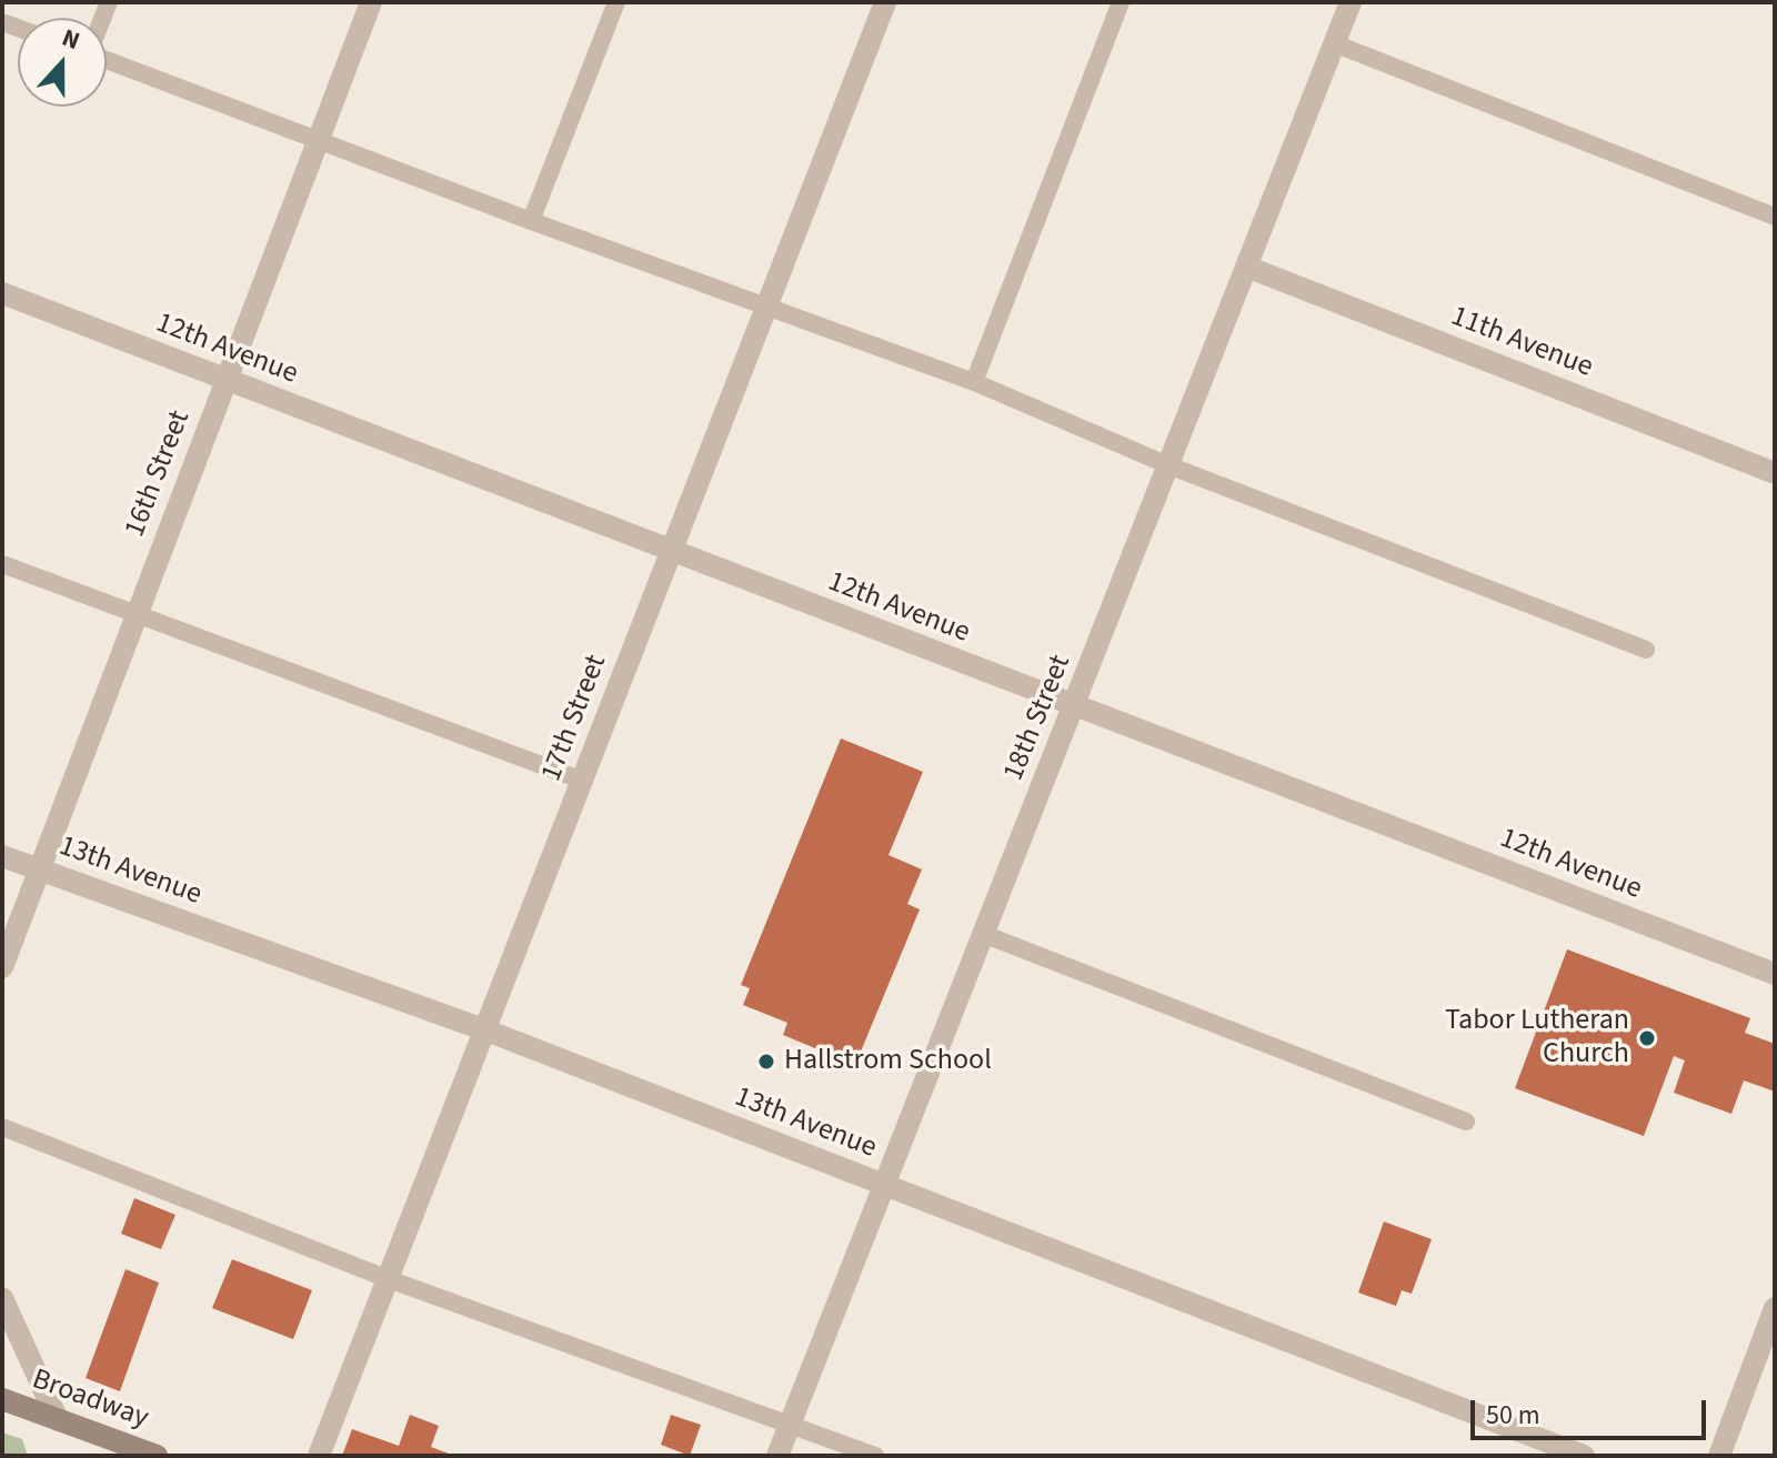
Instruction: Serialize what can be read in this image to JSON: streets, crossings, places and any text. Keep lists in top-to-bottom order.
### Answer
{
  "streets": {
    "main road": ["Broadway"],
    "street": [
      "11th Avenue",
      "12th Avenue",
      "16th Street",
      "17th Street",
      "18th Street",
      "13th Avenue"
    ]
  },
  "crossings": [
    ["11th Avenue", "18th Street"],
    ["12th Avenue", "16th Street"],
    ["12th Avenue", "17th Street"],
    ["12th Avenue", "18th Street"],
    ["16th Street", "13th Avenue"],
    ["17th Street", "13th Avenue"],
    ["18th Street", "13th Avenue"]
  ],
  "places": ["Tabor Lutheran Church", "Hallstrom School"],
  "scale_bar": "50 m",
  "north": "top"
}
